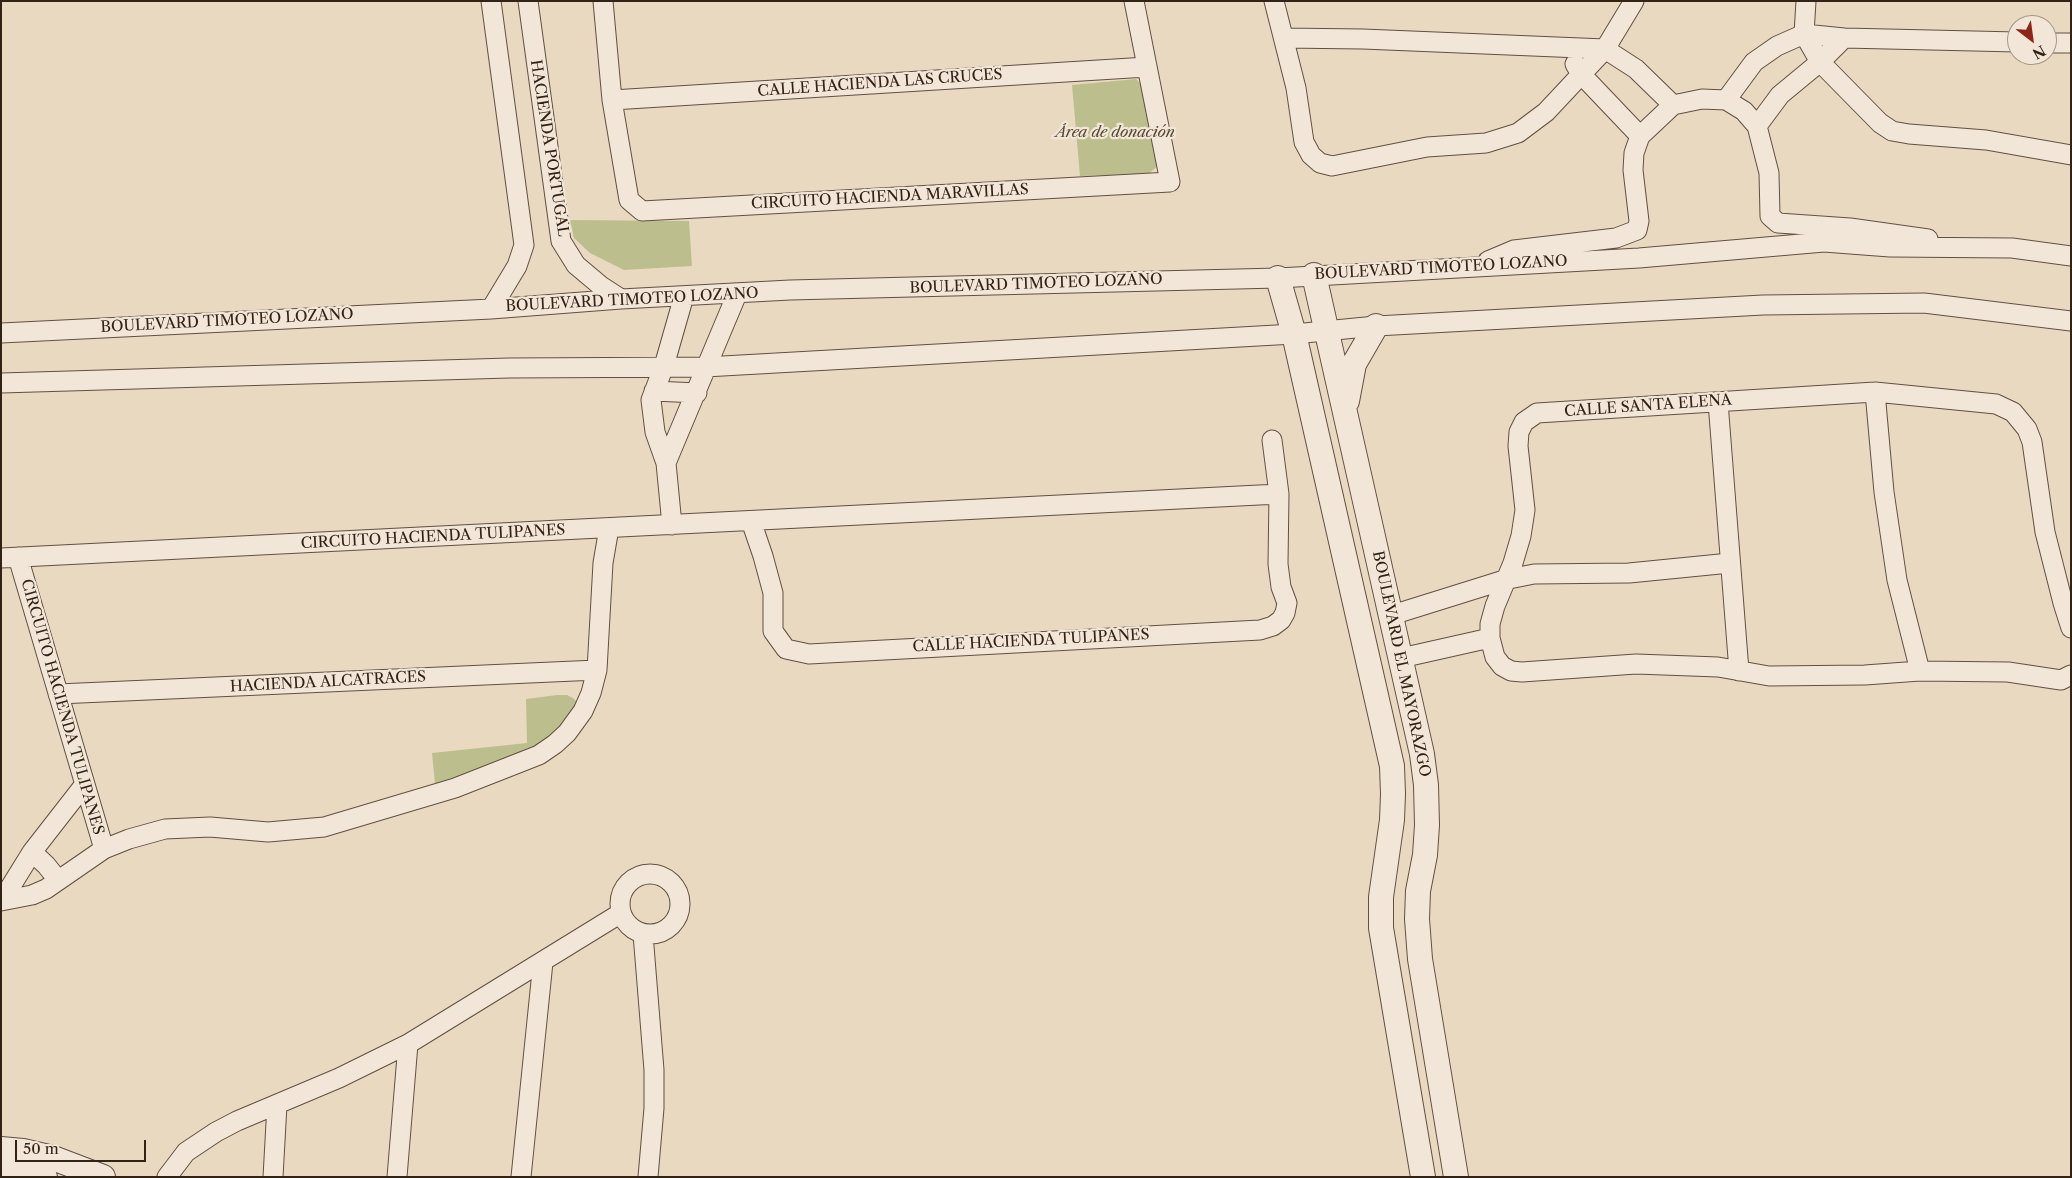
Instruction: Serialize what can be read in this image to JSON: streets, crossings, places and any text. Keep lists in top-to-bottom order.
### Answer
{
  "streets": {
    "street": [
      "CALLE HACIENDA LAS CRUCES",
      "HACIENDA PORTUGAL",
      "CIRCUITO HACIENDA MARAVILLAS",
      "BOULEVARD TIMOTEO LOZANO",
      "CALLE SANTA ELENA",
      "CIRCUITO HACIENDA TULIPANES",
      "CALLE HACIENDA TULIPANES",
      "BOULEVARD EL MAYORAZGO",
      "HACIENDA ALCATRACES"
    ]
  },
  "crossings": [
    ["CALLE HACIENDA LAS CRUCES", "CIRCUITO HACIENDA MARAVILLAS"],
    ["HACIENDA PORTUGAL", "BOULEVARD TIMOTEO LOZANO"],
    ["BOULEVARD TIMOTEO LOZANO", "BOULEVARD EL MAYORAZGO"],
    ["CIRCUITO HACIENDA TULIPANES", "HACIENDA ALCATRACES"]
  ],
  "parks": ["Área de donación"],
  "scale_bar": "50 m",
  "north": "bottom right"
}
